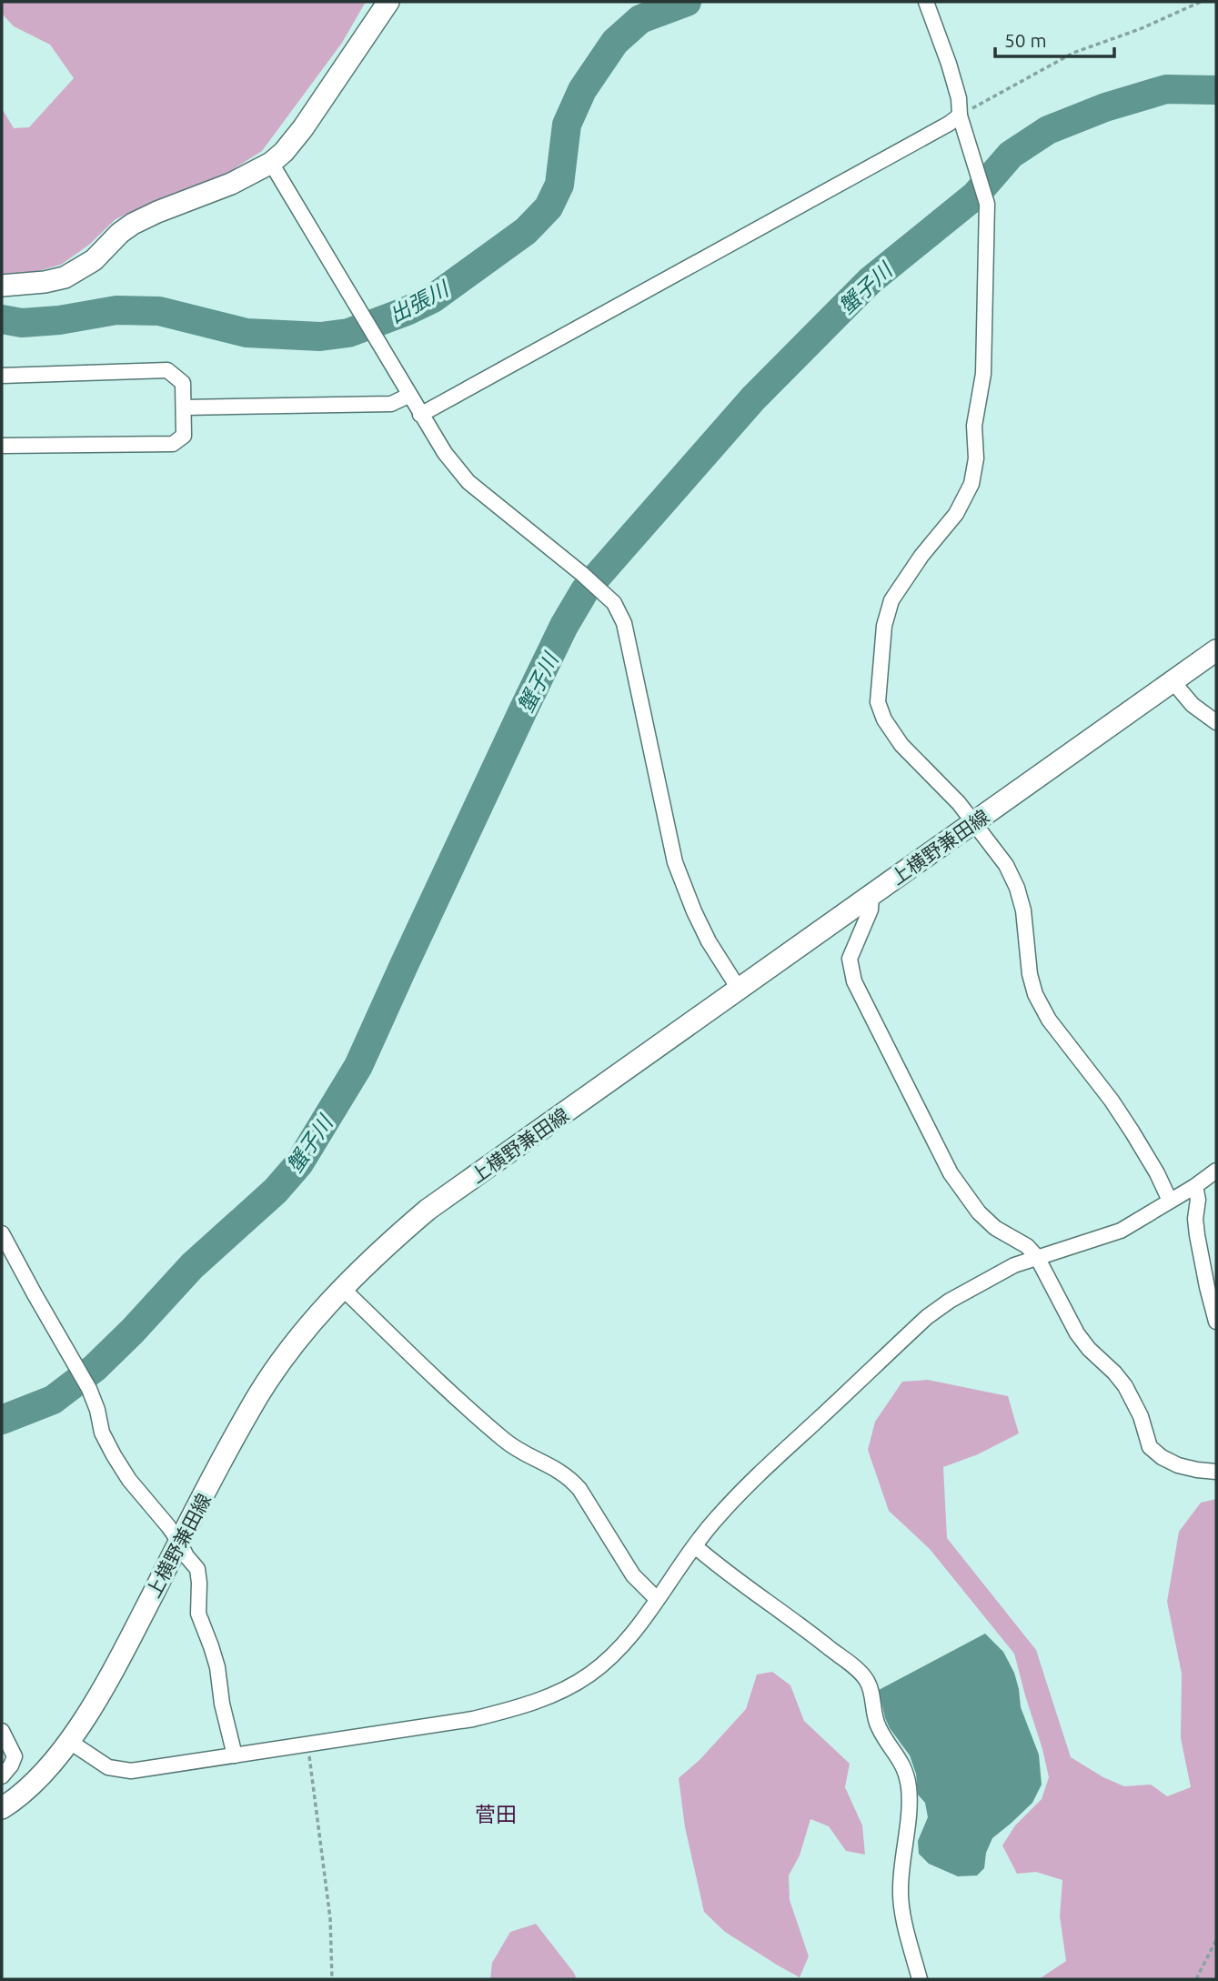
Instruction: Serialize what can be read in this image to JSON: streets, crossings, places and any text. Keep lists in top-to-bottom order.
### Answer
{
  "streets": {
    "main road": ["上横野兼田線"]
  },
  "districts": ["菅田"],
  "water": ["蟹子川", "出張川"],
  "scale_bar": "50 m"
}
